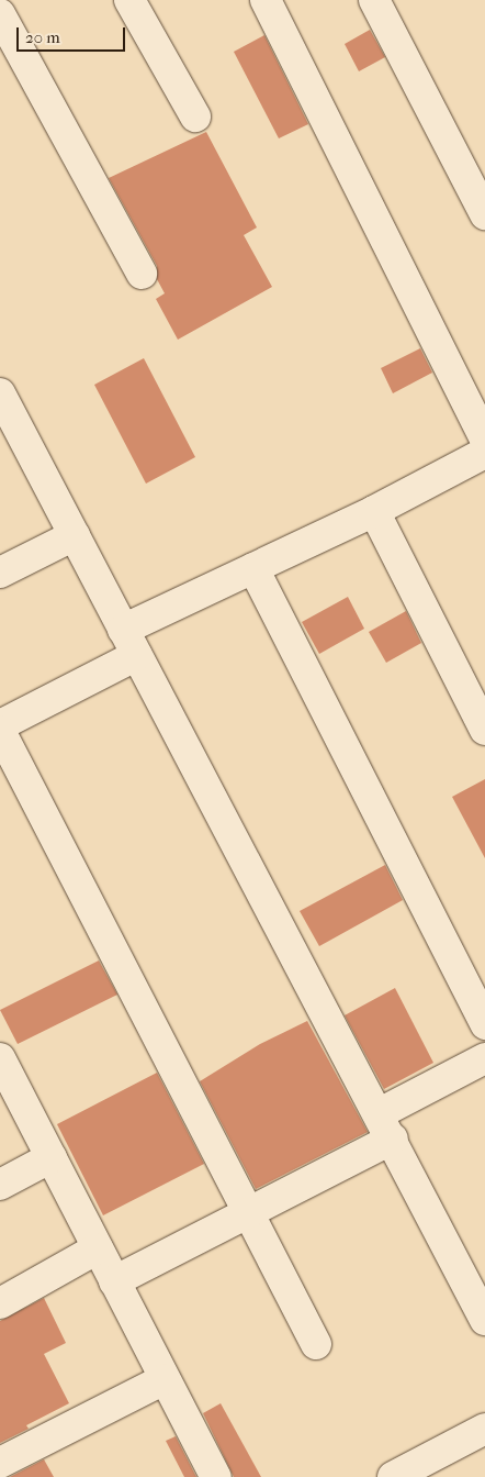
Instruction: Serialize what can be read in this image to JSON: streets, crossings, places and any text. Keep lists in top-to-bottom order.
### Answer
{
  "scale_bar": "20 m"
}
